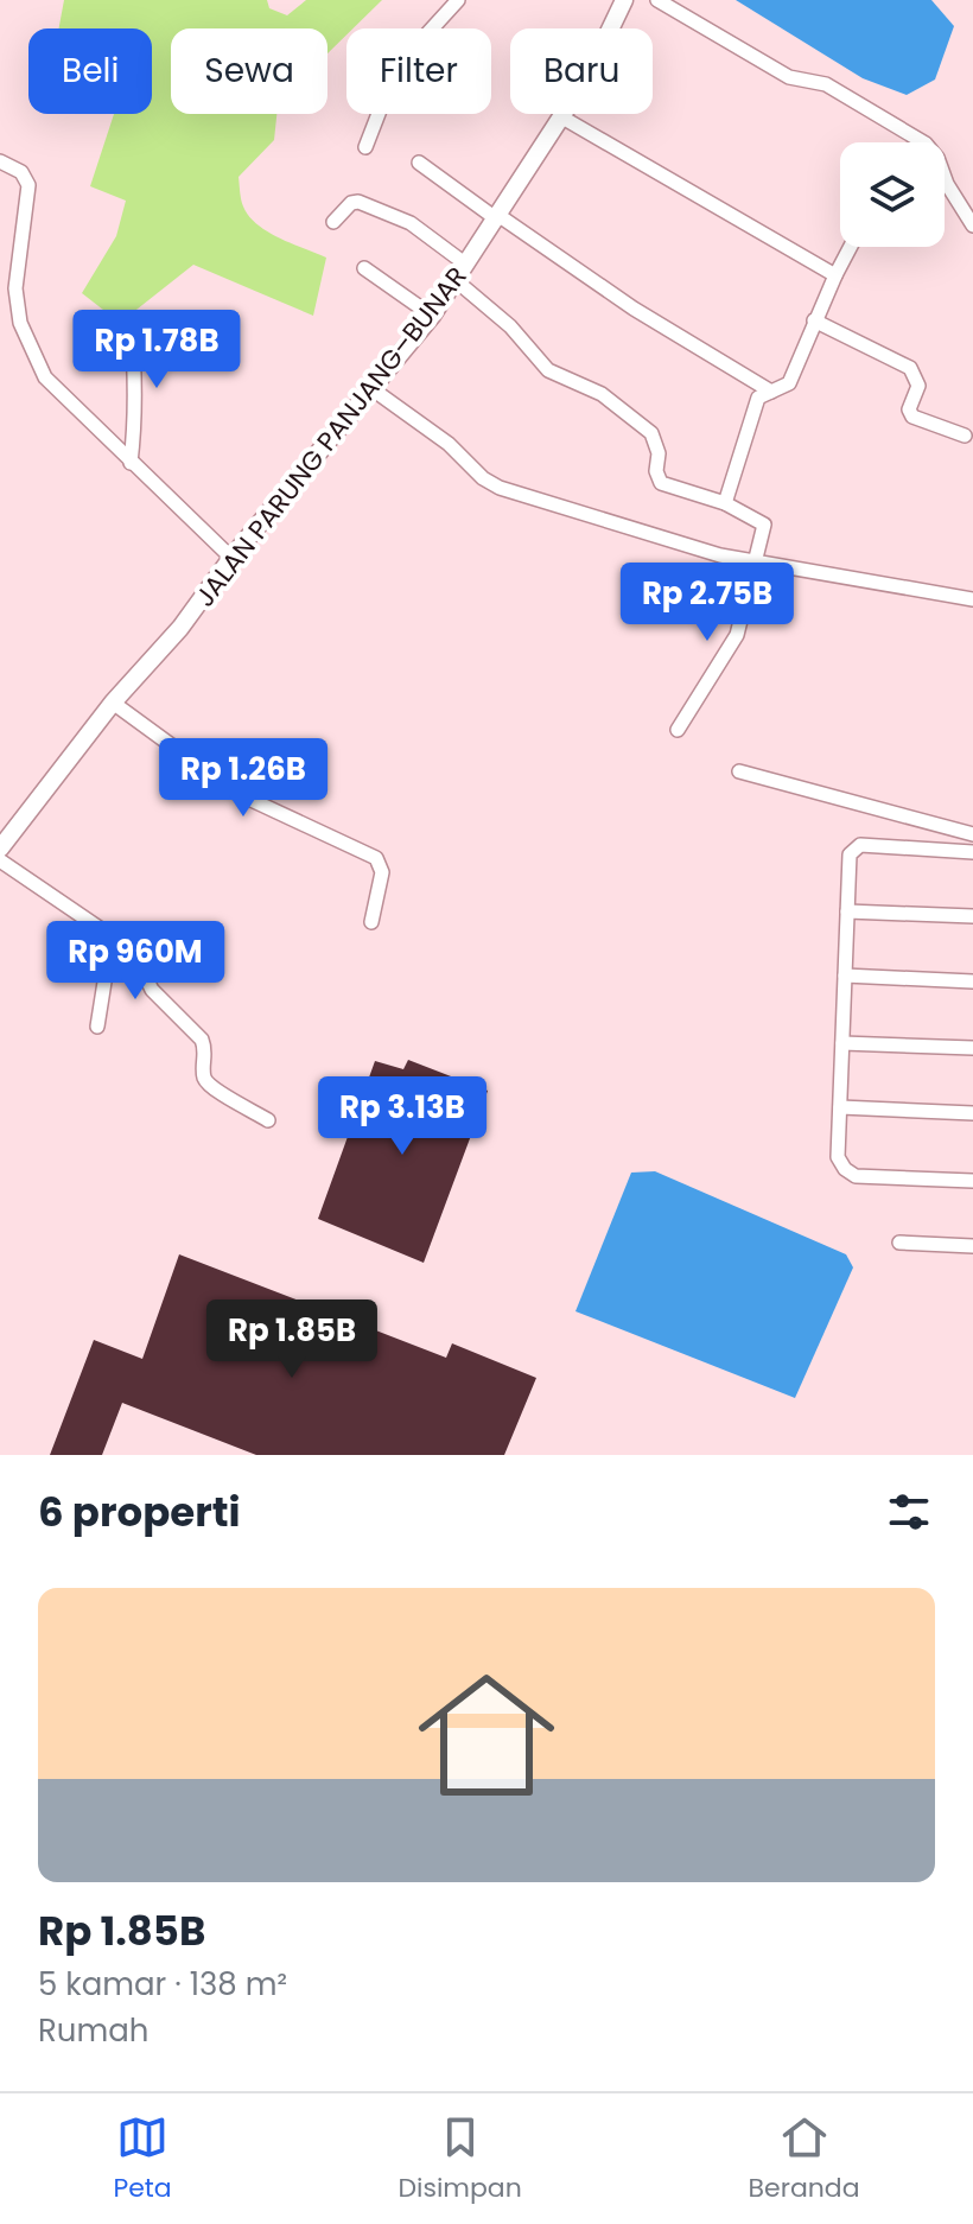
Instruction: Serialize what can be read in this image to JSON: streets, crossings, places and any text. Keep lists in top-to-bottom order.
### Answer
{
  "streets": {
    "main road": ["JALAN PARUNG PANJANG–BUNAR"]
  },
  "page": {
    "chip": [
      "Beli",
      "Sewa",
      "Filter",
      "Baru"
    ],
    "price": [
      "Rp 1.78B",
      "Rp 2.75B",
      "Rp 1.26B",
      "Rp 960M",
      "Rp 3.13B",
      "Rp 1.85B"
    ],
    "heading": "6 properti",
    "list": [
      {
        "name": "Rp 1.85B",
        "note": "5 kamar · 138 m² · Rumah"
      }
    ],
    "tabs": ["Peta", "Disimpan", "Beranda"]
  }
}
